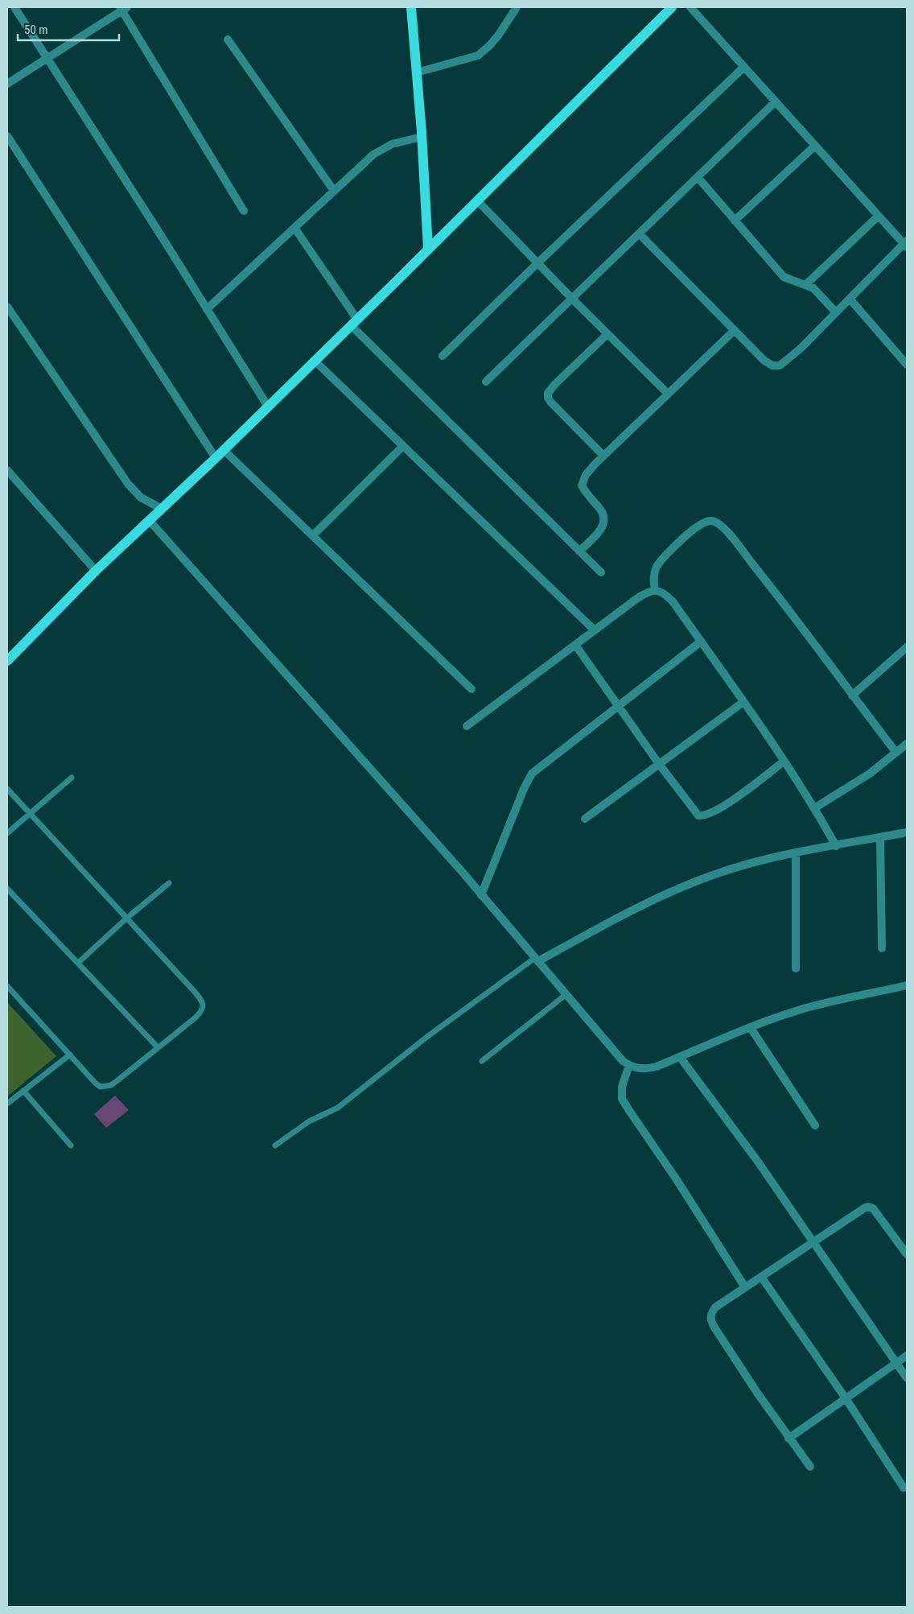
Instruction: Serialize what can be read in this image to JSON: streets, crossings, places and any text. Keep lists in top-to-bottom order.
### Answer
{
  "scale_bar": "50 m"
}
